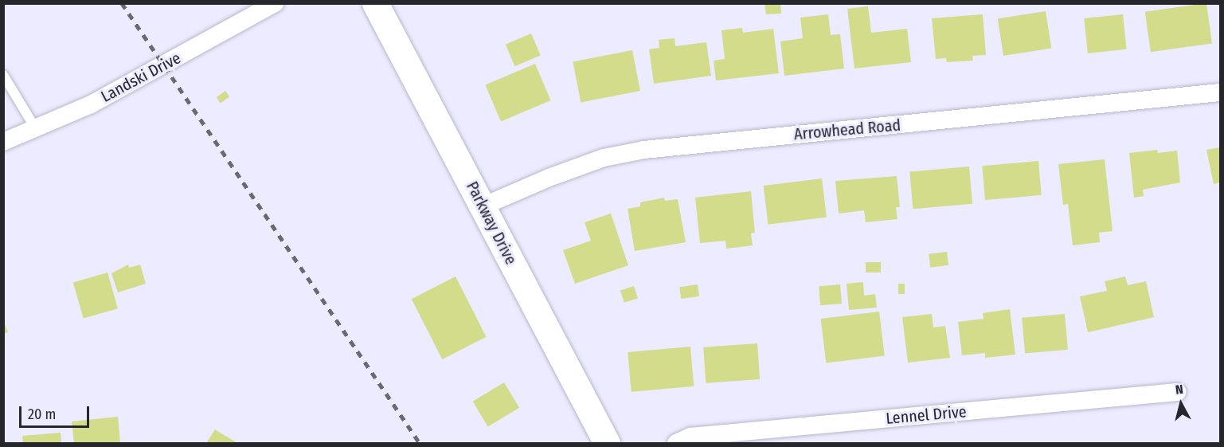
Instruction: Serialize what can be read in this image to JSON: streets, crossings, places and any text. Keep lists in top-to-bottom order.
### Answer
{
  "streets": {
    "street": [
      "Landski Drive",
      "Arrowhead Road",
      "Parkway Drive",
      "Lennel Drive"
    ]
  },
  "crossings": [
    ["Arrowhead Road", "Parkway Drive"]
  ],
  "scale_bar": "20 m",
  "north": "top"
}
